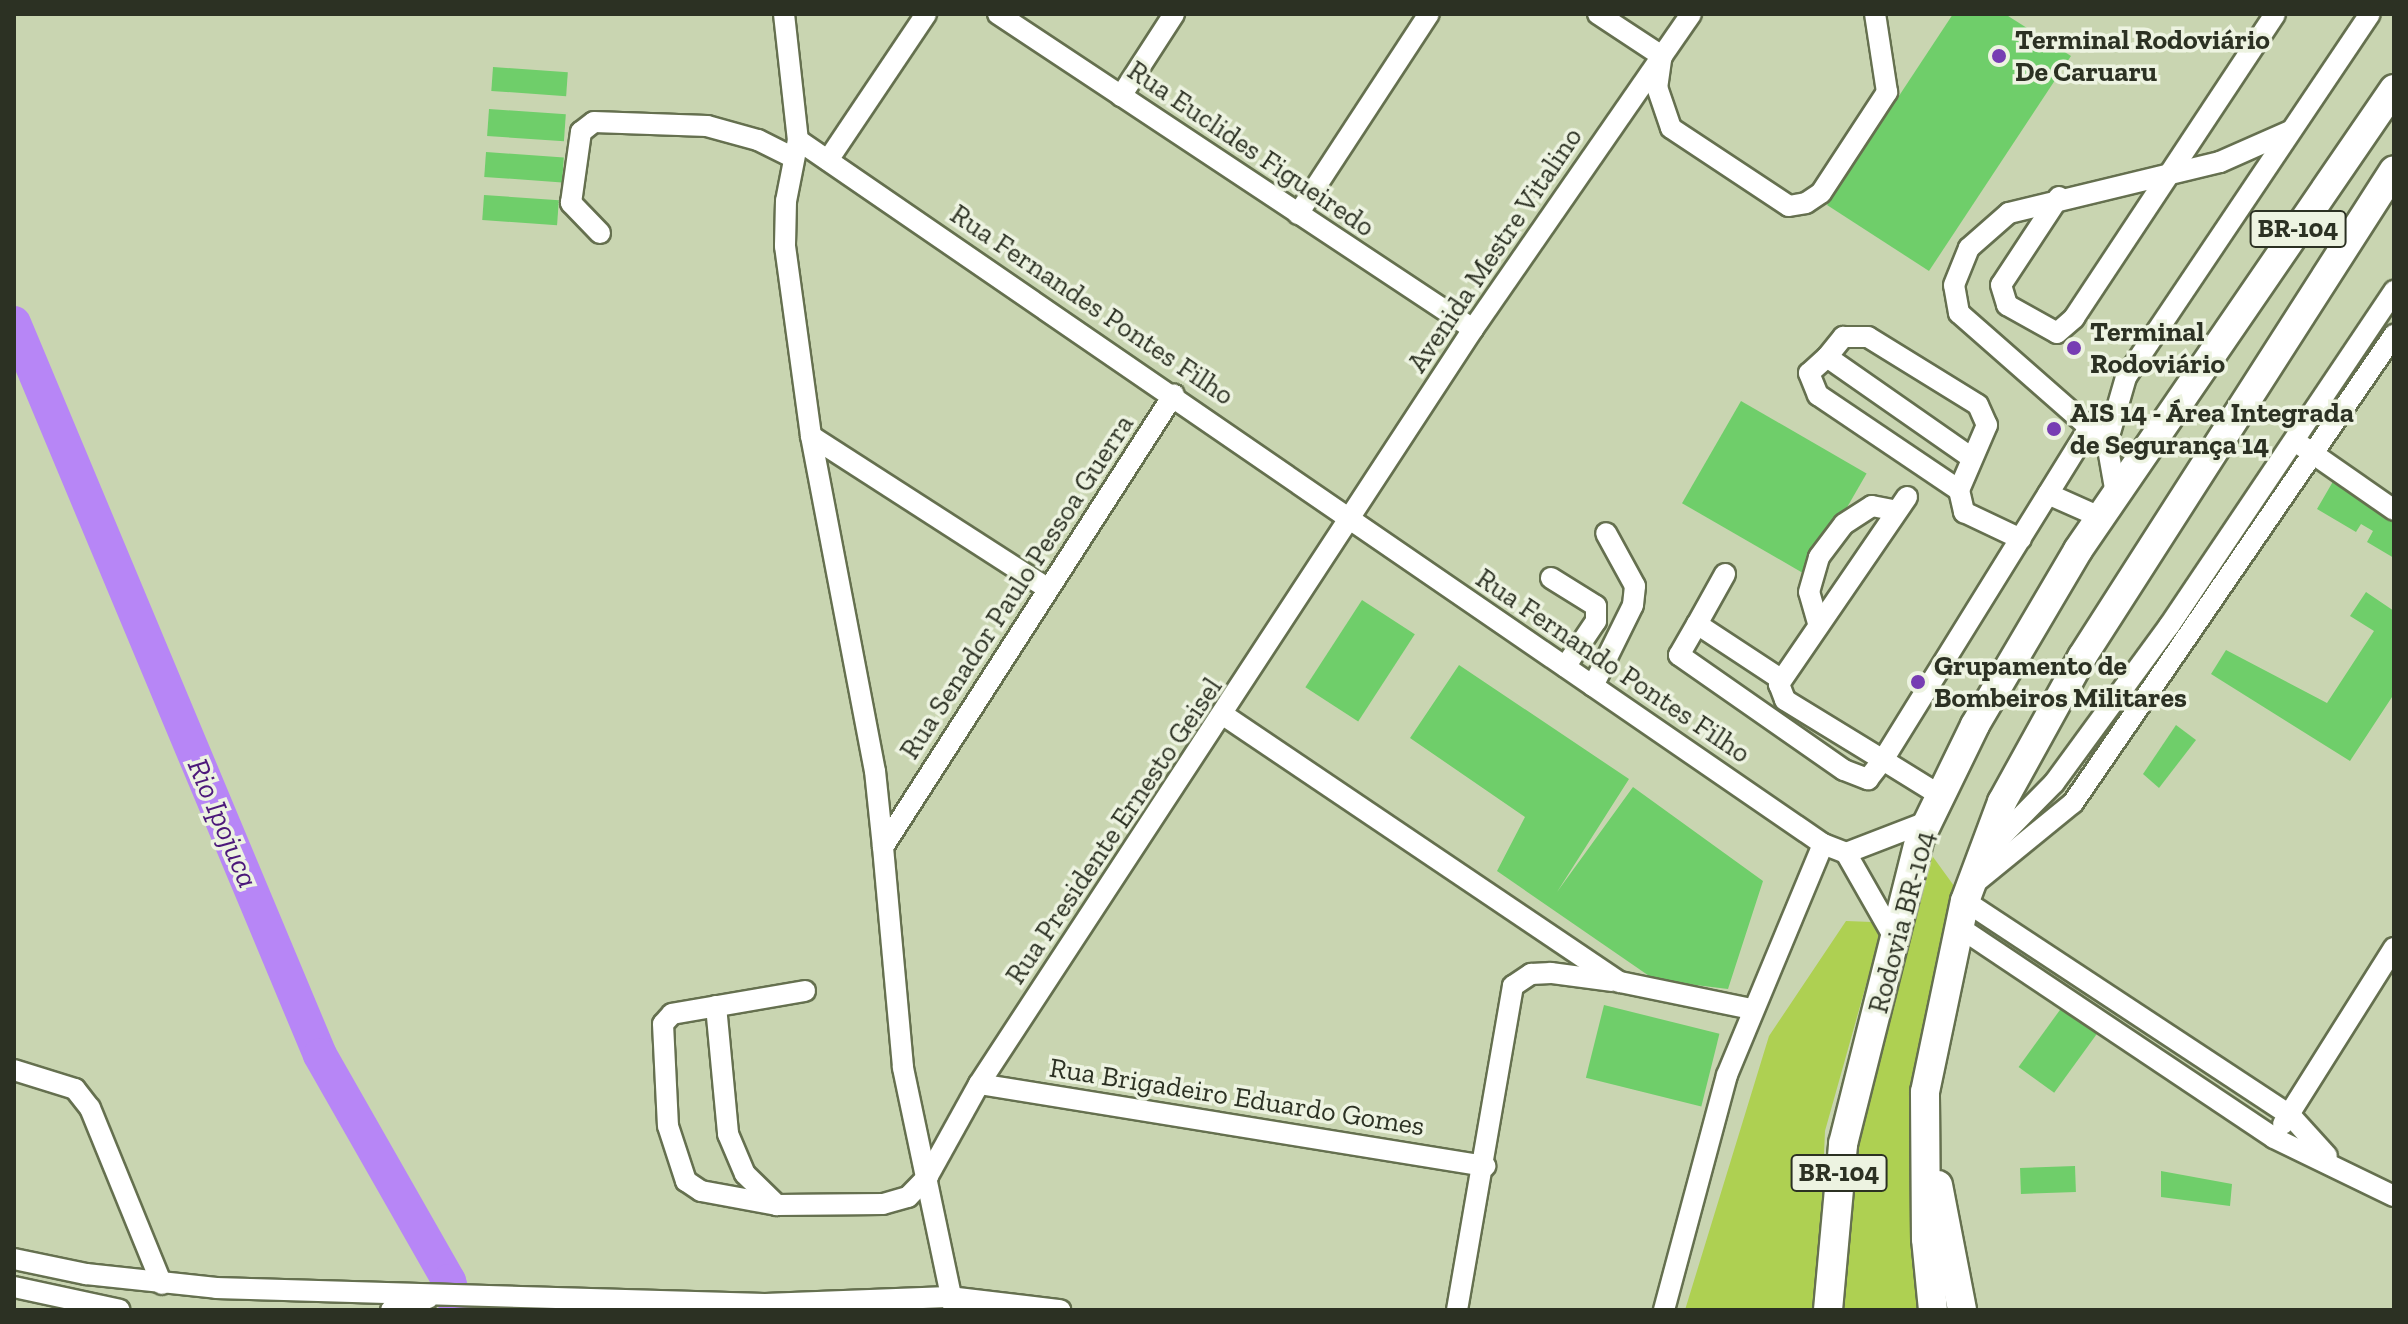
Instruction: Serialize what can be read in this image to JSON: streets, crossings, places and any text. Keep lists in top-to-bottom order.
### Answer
{
  "streets": {
    "highway": ["BR-104", "Rodovia BR-104"],
    "street": [
      "Rua Euclides Figueiredo",
      "Avenida Mestre Vitalino",
      "Rua Fernandes Pontes Filho",
      "Rua Senador Paulo Pessoa Guerra",
      "Rua Fernando Pontes Filho",
      "Rua Presidente Ernesto Geisel",
      "Rua Brigadeiro Eduardo Gomes"
    ]
  },
  "crossings": [
    ["Rua Euclides Figueiredo", "Avenida Mestre Vitalino"],
    ["Avenida Mestre Vitalino", "Rua Fernandes Pontes Filho"],
    ["Avenida Mestre Vitalino", "Rua Fernando Pontes Filho"],
    ["Avenida Mestre Vitalino", "Rua Presidente Ernesto Geisel"],
    ["Rua Fernandes Pontes Filho", "Rua Senador Paulo Pessoa Guerra"],
    ["Rua Fernandes Pontes Filho", "Rua Fernando Pontes Filho"],
    ["Rua Fernandes Pontes Filho", "Rua Presidente Ernesto Geisel"],
    ["Rua Fernando Pontes Filho", "Rua Presidente Ernesto Geisel"],
    ["Rua Presidente Ernesto Geisel", "Rua Brigadeiro Eduardo Gomes"]
  ],
  "water": ["Rio Ipojuca"],
  "places": [
    "Terminal Rodoviário De Caruaru",
    "Terminal Rodoviário",
    "AIS 14 - Área Integrada de Segurança 14",
    "Grupamento de Bombeiros Militares"
  ]
}
